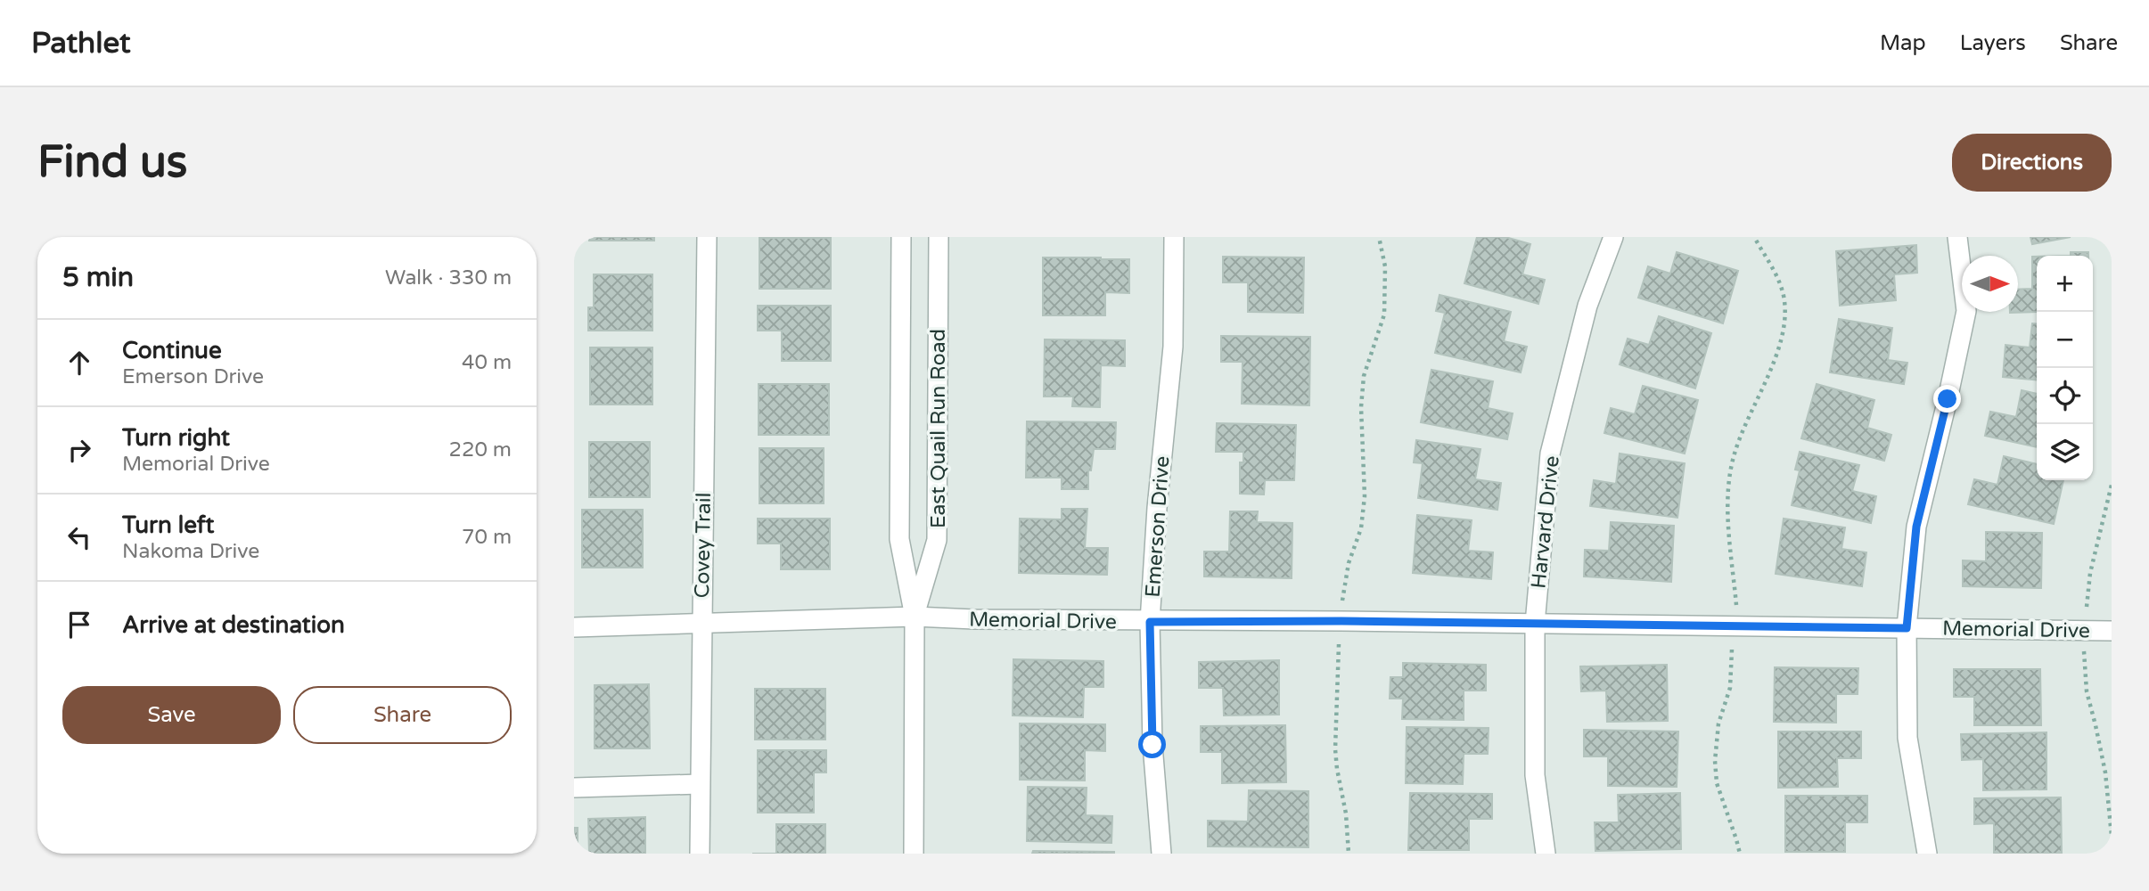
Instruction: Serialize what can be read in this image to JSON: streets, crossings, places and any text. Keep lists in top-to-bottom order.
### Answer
{
  "streets": {
    "street": [
      "East Quail Run Road",
      "Harvard Drive",
      "Emerson Drive",
      "Covey Trail",
      "Memorial Drive"
    ]
  },
  "crossings": [
    ["East Quail Run Road", "Memorial Drive"],
    ["Harvard Drive", "Memorial Drive"],
    ["Emerson Drive", "Memorial Drive"],
    ["Covey Trail", "Memorial Drive"]
  ],
  "north": "right",
  "page": {
    "header": "Pathlet",
    "nav": ["Map", "Layers", "Share"],
    "buttons": [
      "Directions",
      ["Save", "Share"]
    ],
    "title": "Find us",
    "heading": ["5 min", "Walk · 330 m"],
    "map_buttons": ["+", "−"],
    "list": [
      ["Continue", "Emerson Drive", "40 m"],
      ["Turn right", "Memorial Drive", "220 m"],
      ["Turn left", "Nakoma Drive", "70 m"],
      "Arrive at destination"
    ]
  }
}
